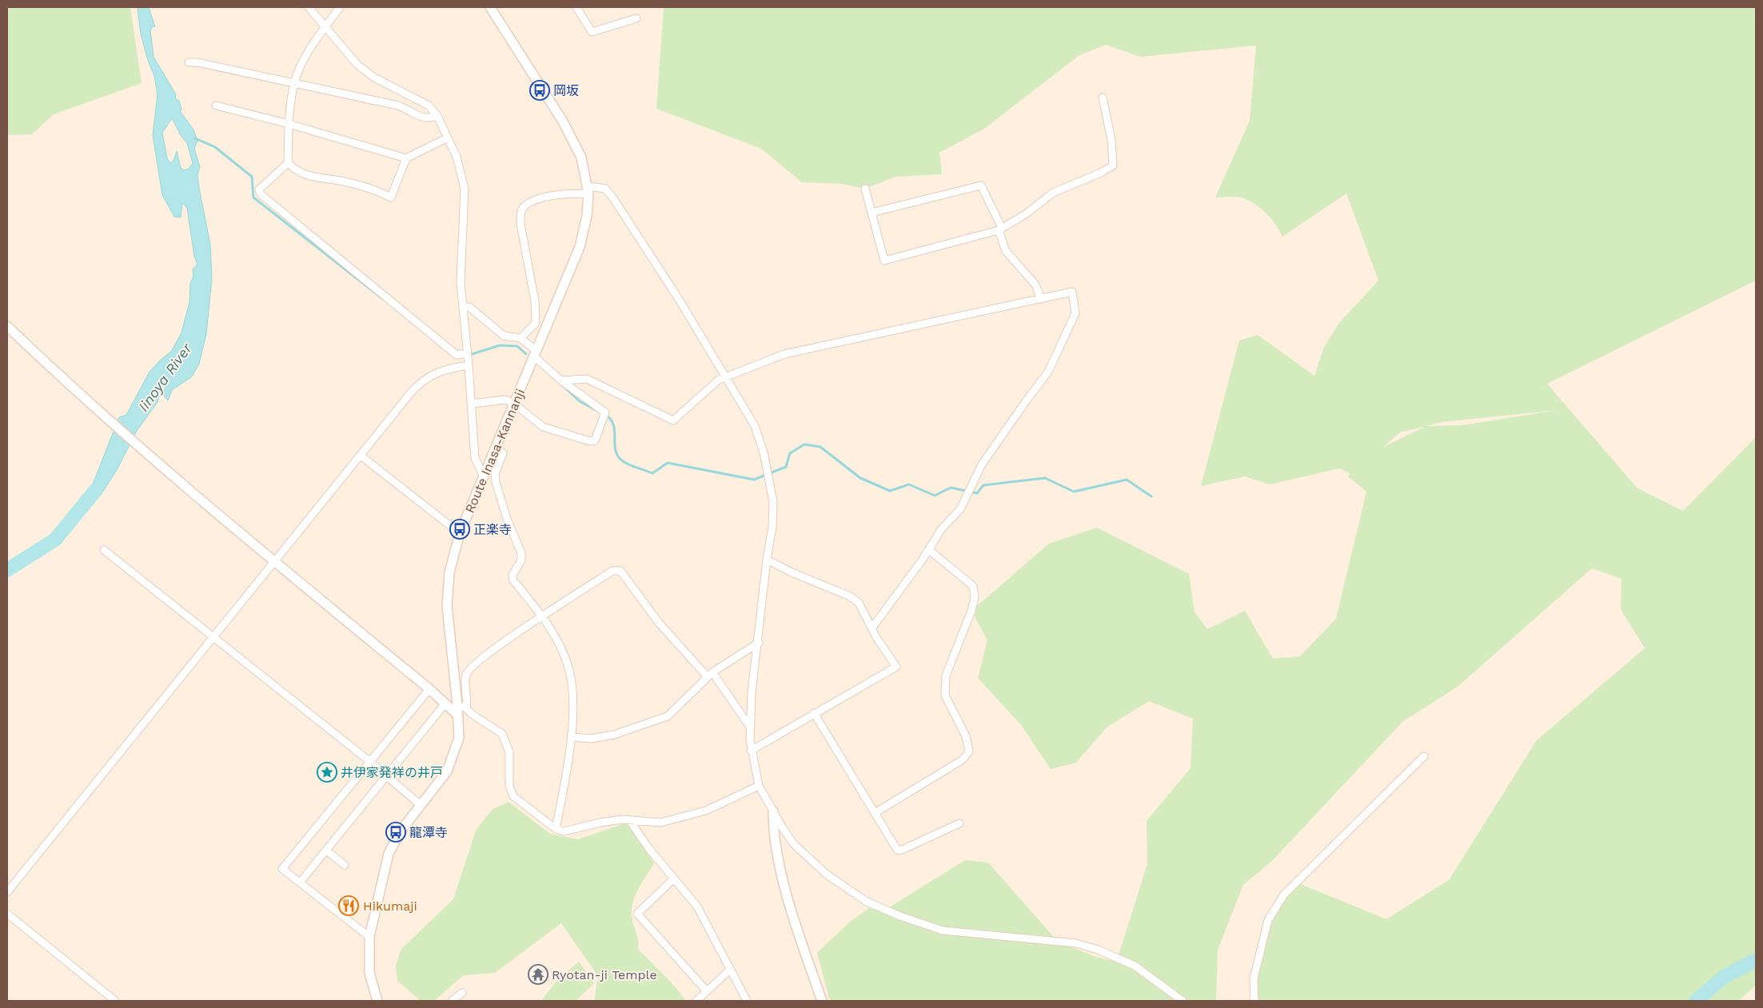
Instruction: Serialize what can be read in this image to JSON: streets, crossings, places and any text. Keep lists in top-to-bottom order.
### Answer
{
  "streets": {
    "main road": ["Route Inasa-Kannanji"]
  },
  "water": ["Iinoya River"],
  "places": {
    "bus stop": ["岡坂", "正楽寺", "龍潭寺"],
    "place": ["井伊家発祥の井戸"],
    "restaurant": ["Hikumaji"],
    "temple": ["Ryotan-ji Temple"]
  }
}
